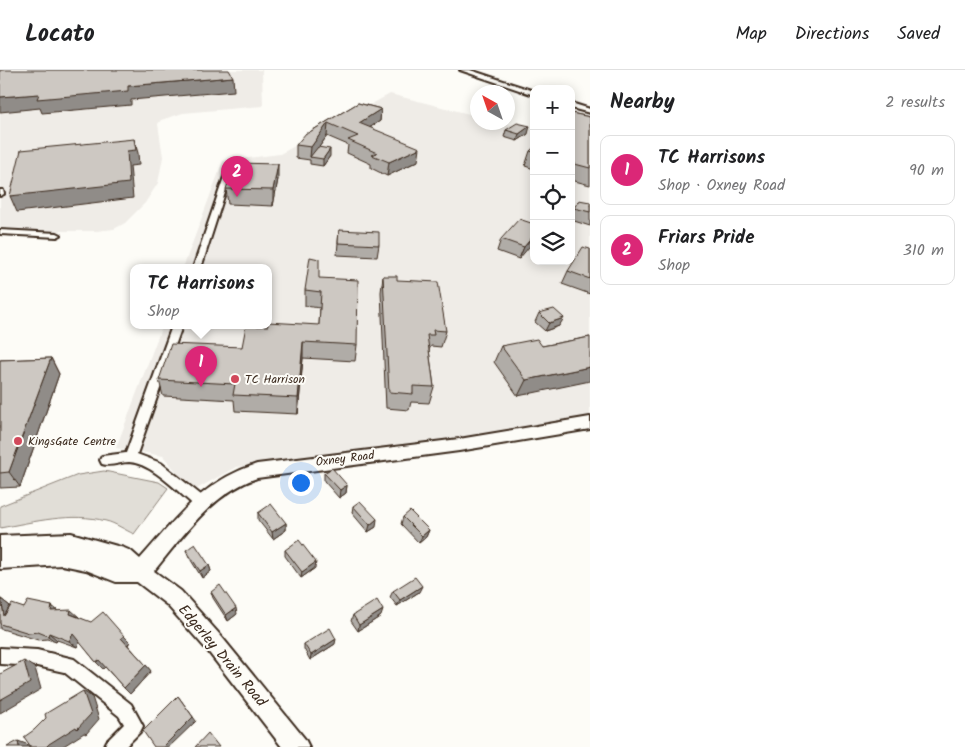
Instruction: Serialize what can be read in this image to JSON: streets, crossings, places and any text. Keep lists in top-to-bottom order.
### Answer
{
  "streets": {
    "street": ["Oxney Road", "Edgerley Drain Road"]
  },
  "crossings": [
    ["Oxney Road", "Edgerley Drain Road"]
  ],
  "places": ["TC Harrison", "KingsGate Centre"],
  "north": "top left",
  "page": {
    "header": "Locato",
    "nav": ["Map", "Directions", "Saved"],
    "heading": ["Nearby", "2 results"],
    "map_buttons": ["+", "−"],
    "list": [
      {
        "mark": "1",
        "name": "TC Harrisons",
        "note": "Shop · Oxney Road",
        "value": "90 m"
      },
      {
        "mark": "2",
        "name": "Friars Pride",
        "note": "Shop",
        "value": "310 m"
      }
    ],
    "pins": ["2", "1"],
    "popup": ["TC Harrisons", "Shop"]
  }
}
